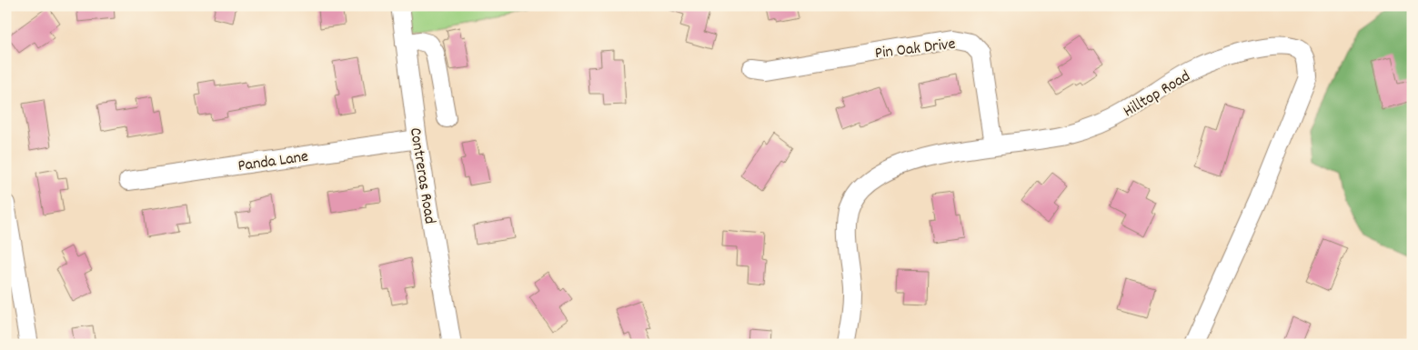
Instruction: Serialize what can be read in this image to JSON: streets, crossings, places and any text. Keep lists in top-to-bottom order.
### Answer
{
  "streets": {
    "street": [
      "Pin Oak Drive",
      "Hilltop Road",
      "Panda Lane",
      "Contreras Road"
    ]
  },
  "crossings": [
    ["Pin Oak Drive", "Hilltop Road"],
    ["Panda Lane", "Contreras Road"]
  ]
}
